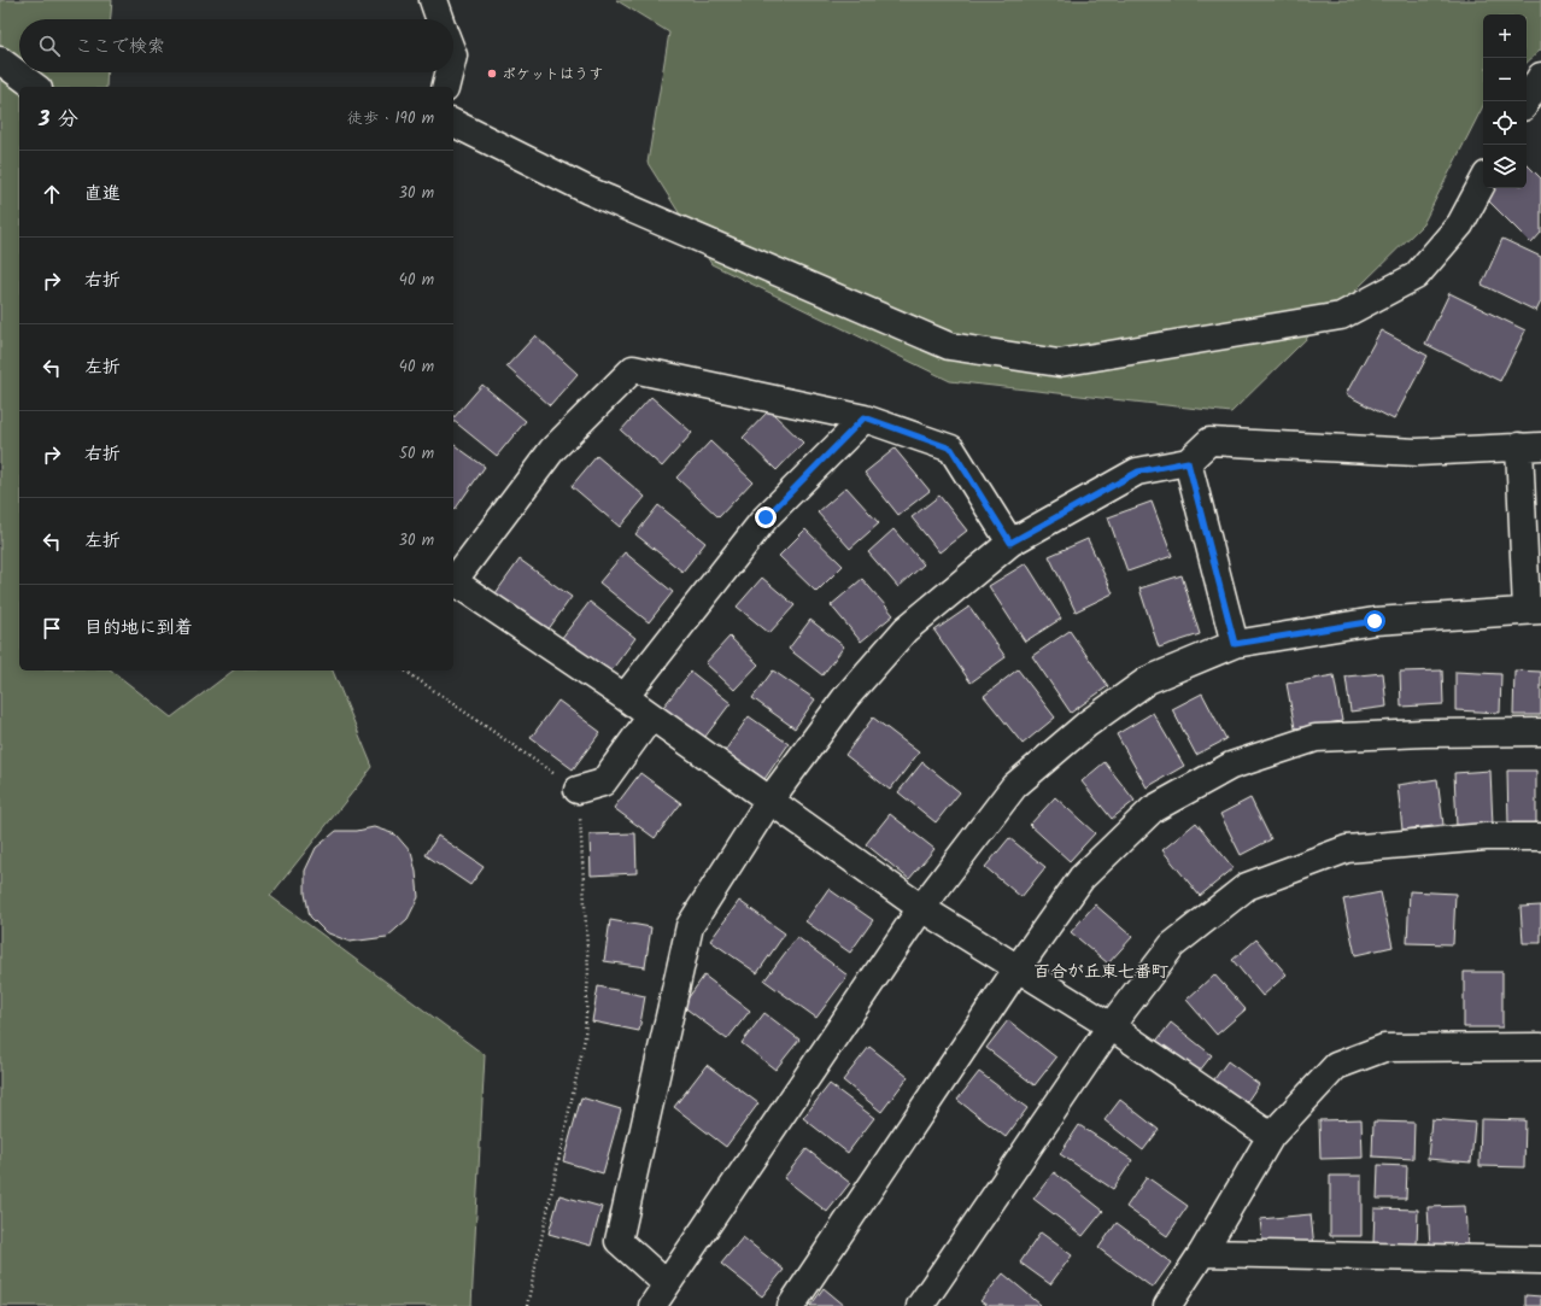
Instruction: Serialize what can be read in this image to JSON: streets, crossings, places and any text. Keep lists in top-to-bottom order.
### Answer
{
  "districts": ["百合が丘東七番町"],
  "places": ["ポケットはうす"],
  "page": {
    "map_buttons": ["+", "−"],
    "search": "ここで検索",
    "heading": ["3 分", "徒歩 · 190 m"],
    "list": [
      ["直進", "30 m"],
      ["右折", "40 m"],
      ["左折", "40 m"],
      ["右折", "50 m"],
      ["左折", "30 m"],
      "目的地に到着"
    ]
  }
}
